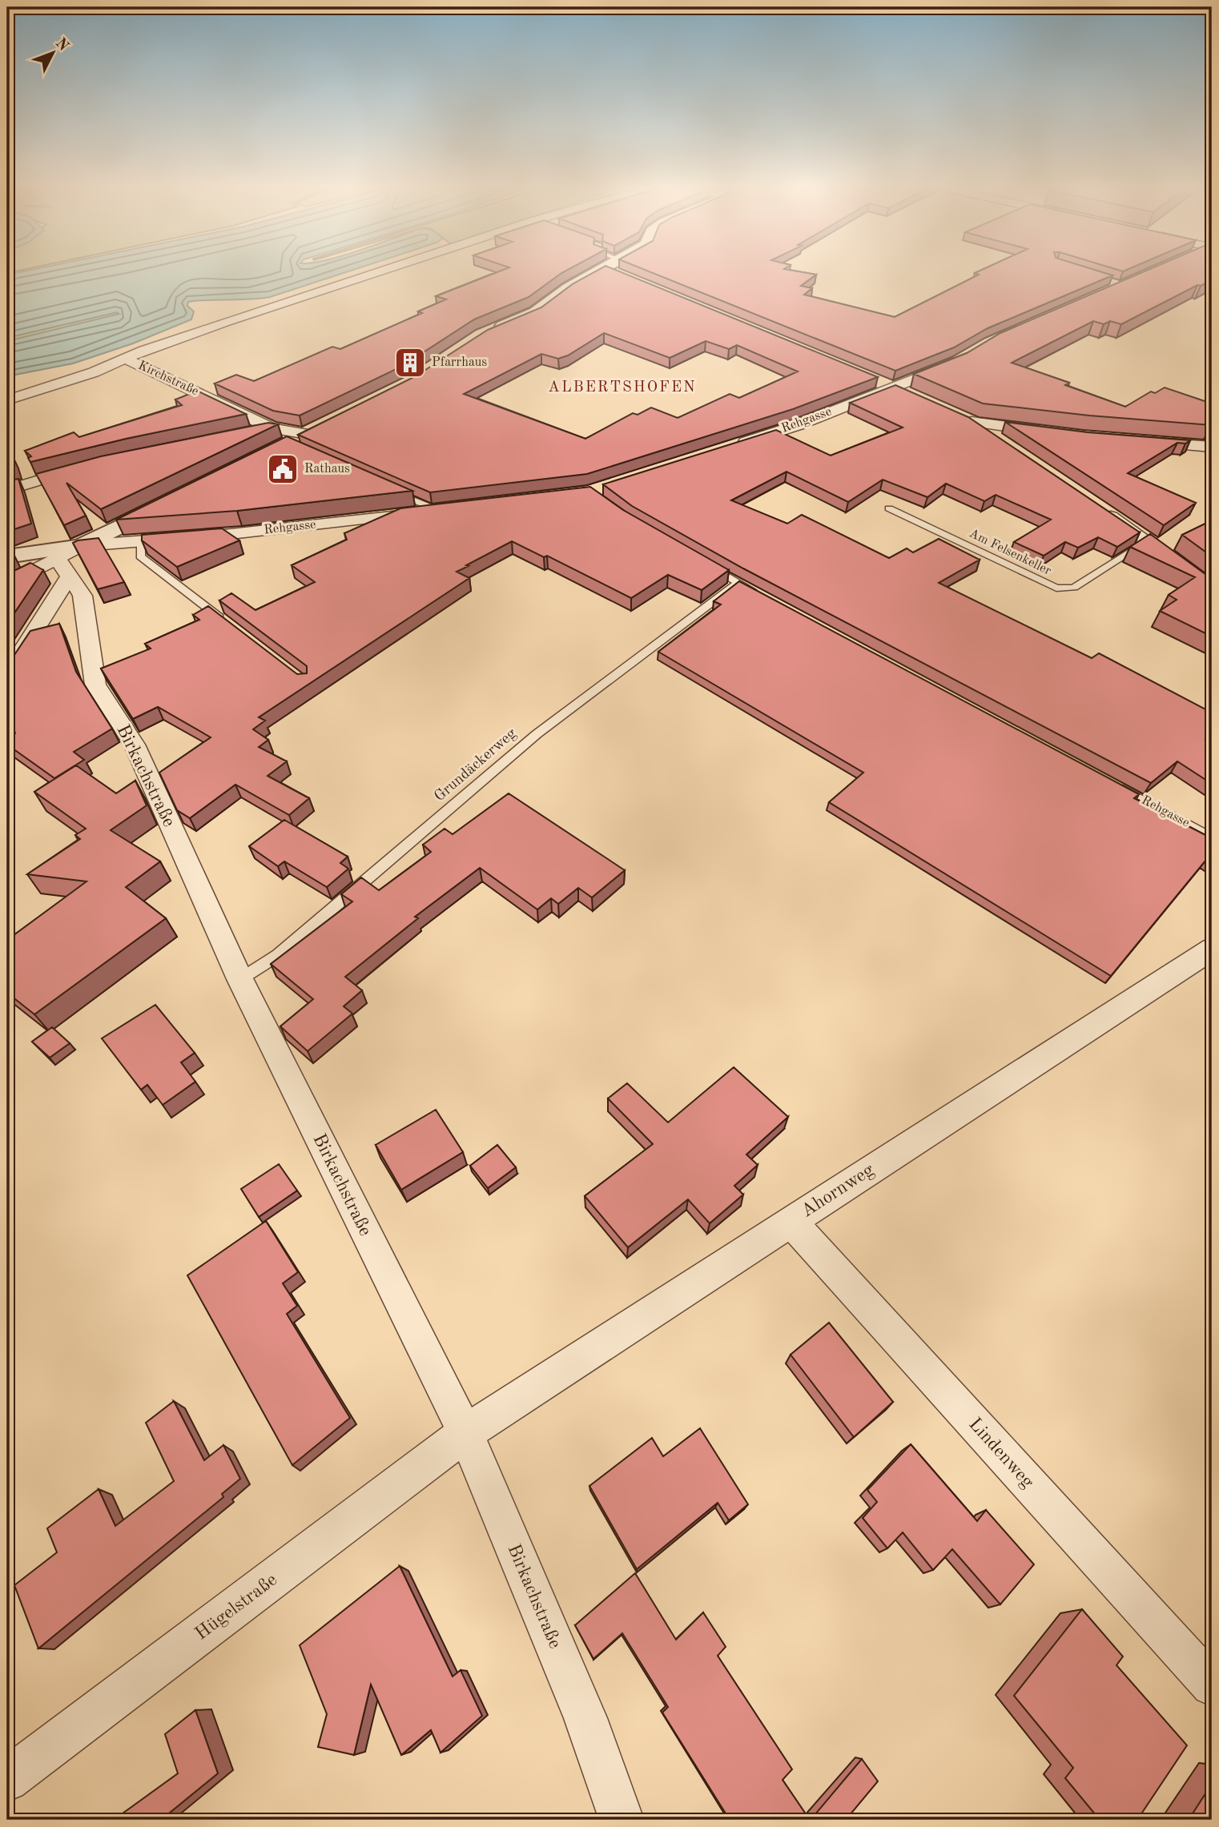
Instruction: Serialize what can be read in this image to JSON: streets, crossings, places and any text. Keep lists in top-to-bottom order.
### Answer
{
  "streets": {
    "street": [
      "Kirchstraße",
      "Rehgasse",
      "Birkachstraße",
      "Ahornweg",
      "Lindenweg",
      "Hügelstraße"
    ],
    "lane": ["Am Felsenkeller", "Grundäckerweg"]
  },
  "crossings": [
    ["Rehgasse", "Birkachstraße"],
    ["Grundäckerweg", "Birkachstraße"],
    ["Birkachstraße", "Ahornweg"],
    ["Birkachstraße", "Hügelstraße"],
    ["Ahornweg", "Lindenweg"],
    ["Ahornweg", "Hügelstraße"]
  ],
  "districts": ["ALBERTSHOFEN"],
  "places": {
    "building": ["Pfarrhaus"],
    "public building": ["Rathaus"]
  },
  "north": "top right"
}
